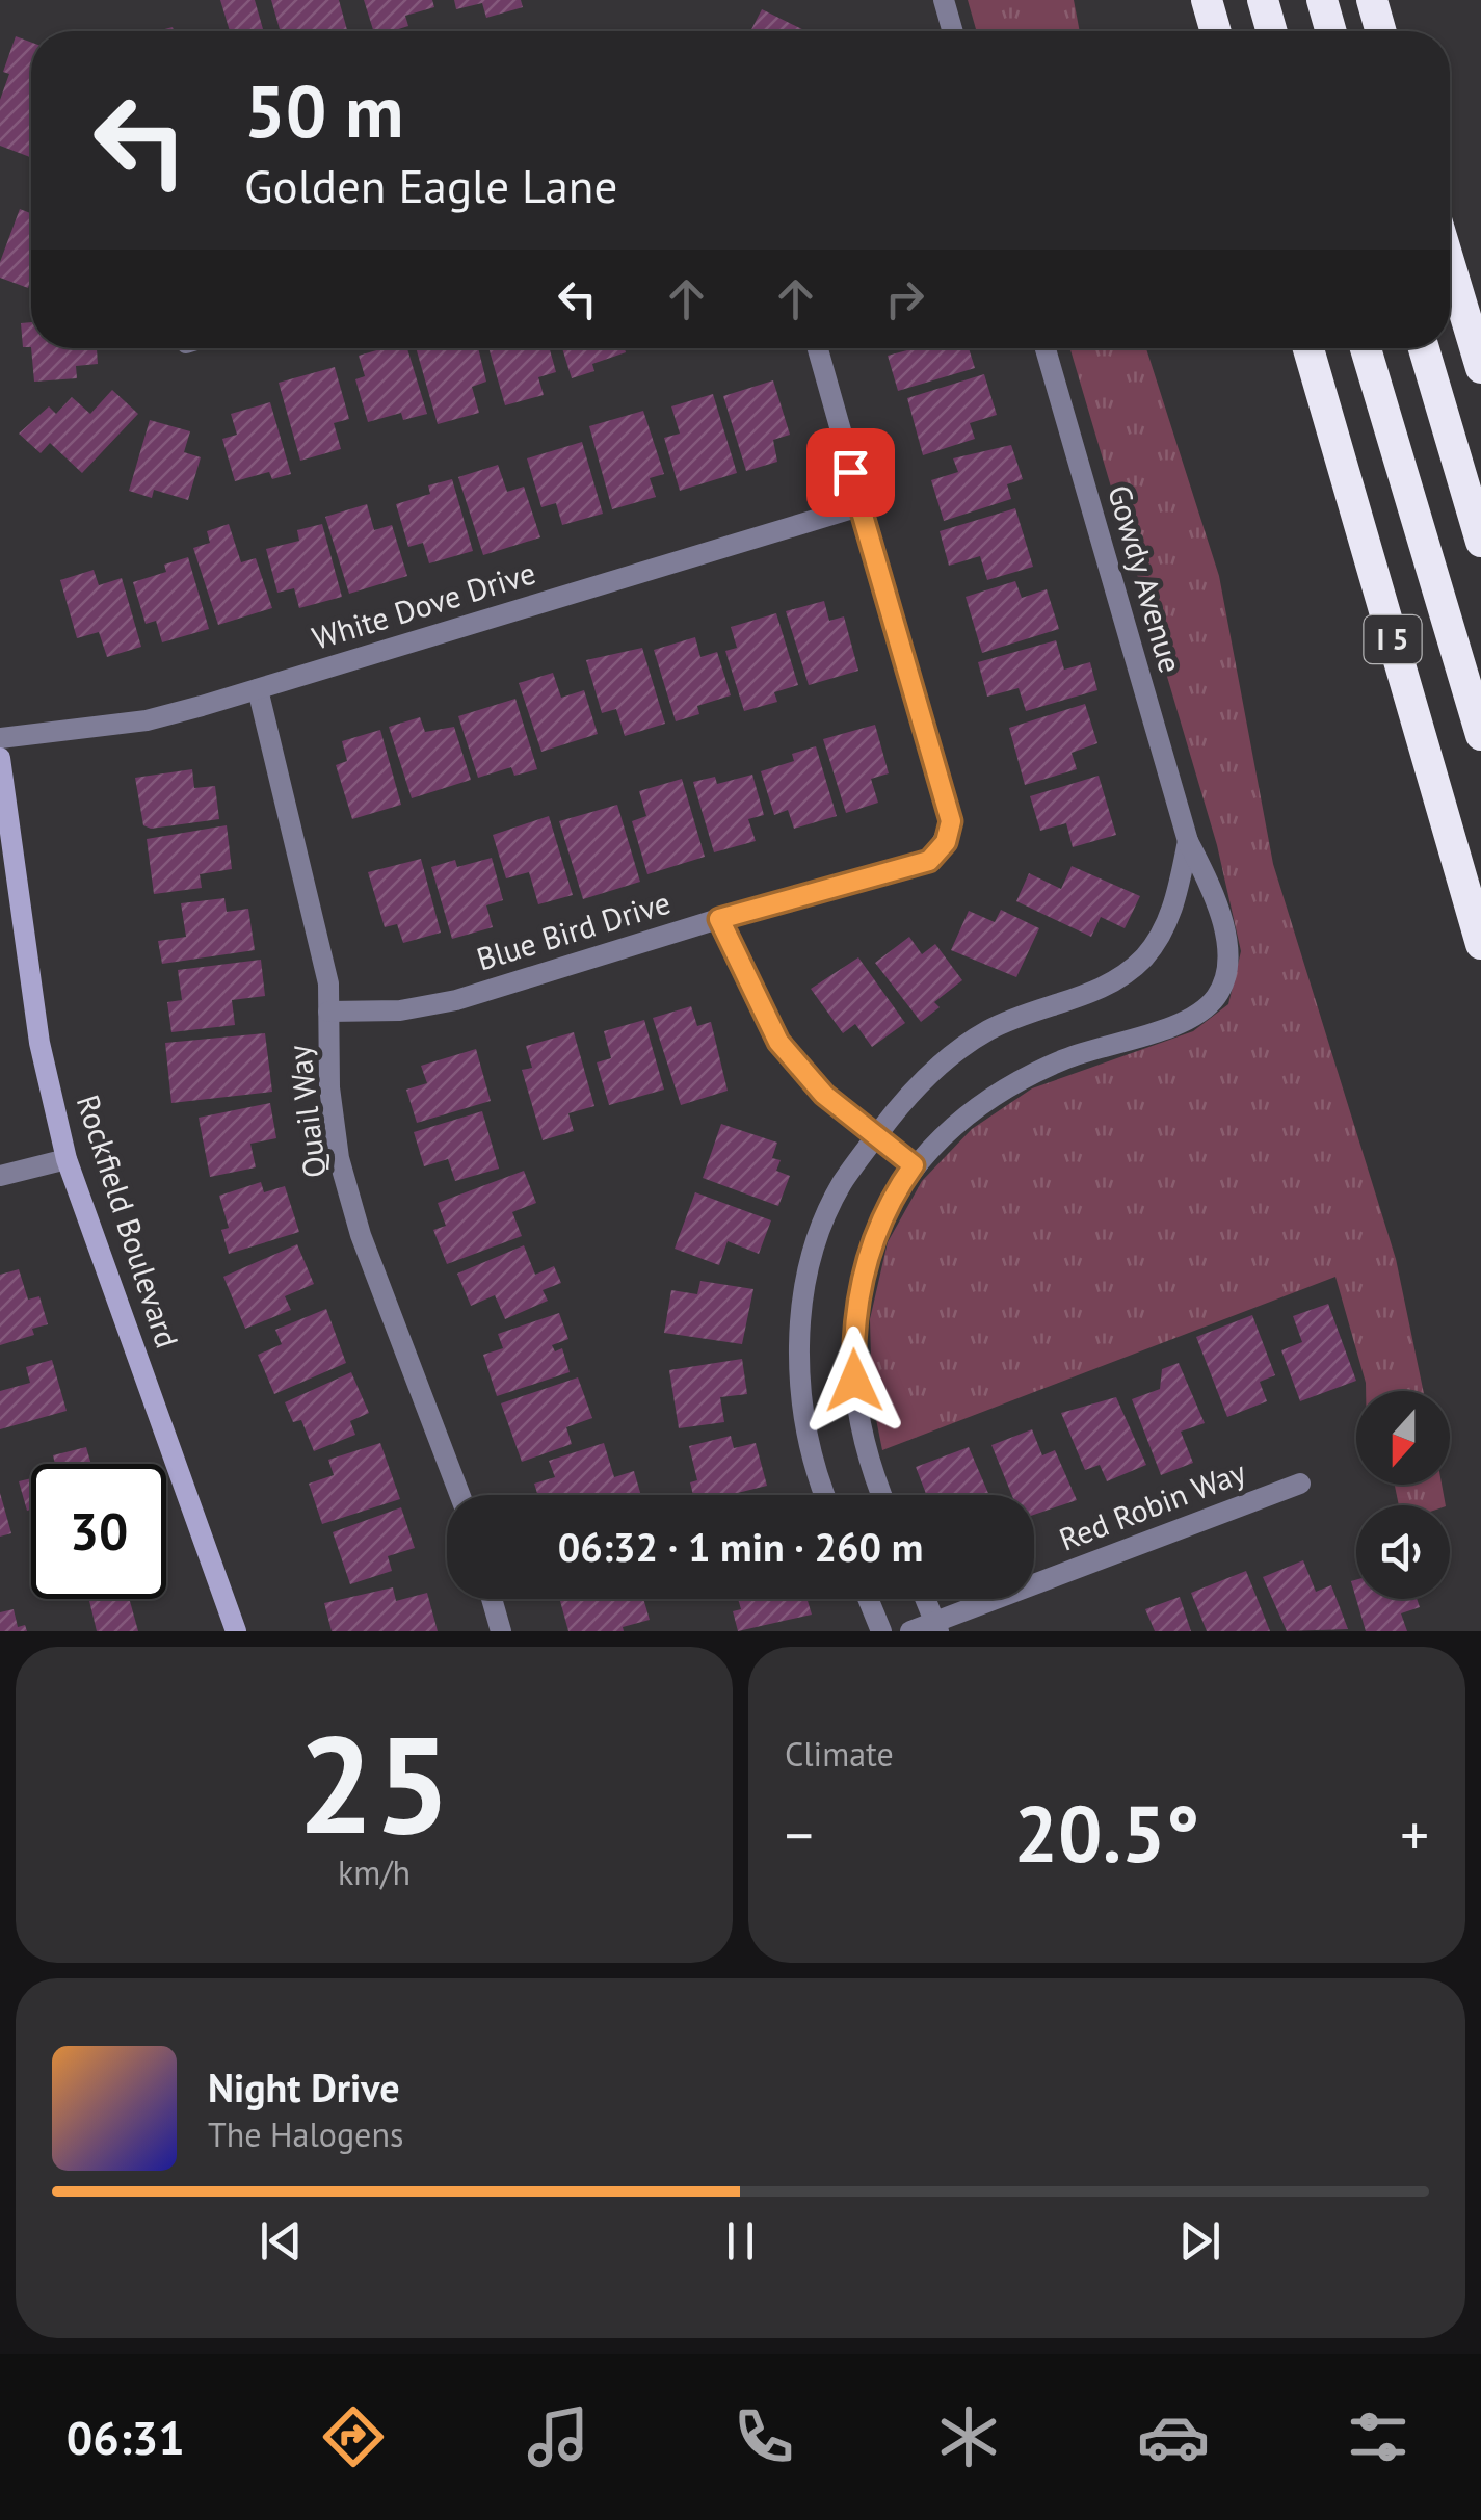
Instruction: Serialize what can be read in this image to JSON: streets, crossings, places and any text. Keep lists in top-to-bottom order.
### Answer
{
  "streets": {
    "highway": ["I 5"],
    "main road": ["Rockfield Boulevard"],
    "street": [
      "Gowdy Avenue",
      "White Dove Drive",
      "Blue Bird Drive",
      "Quail Way",
      "Red Robin Way"
    ]
  },
  "crossings": [
    ["White Dove Drive", "Blue Bird Drive"],
    ["White Dove Drive", "Quail Way"],
    ["Blue Bird Drive", "Quail Way"]
  ],
  "north": "bottom",
  "page": {
    "turn": ["50 m", "Golden Eagle Lane"],
    "limit": "30",
    "trip": "06:32 · 1 min · 260 m",
    "tile": [
      ["25", "km/h"],
      "Climate"
    ],
    "heat": ["−", "20.5°", "+"],
    "song": ["Night Drive", "The Halogens"],
    "tabs": "06:31"
  }
}
